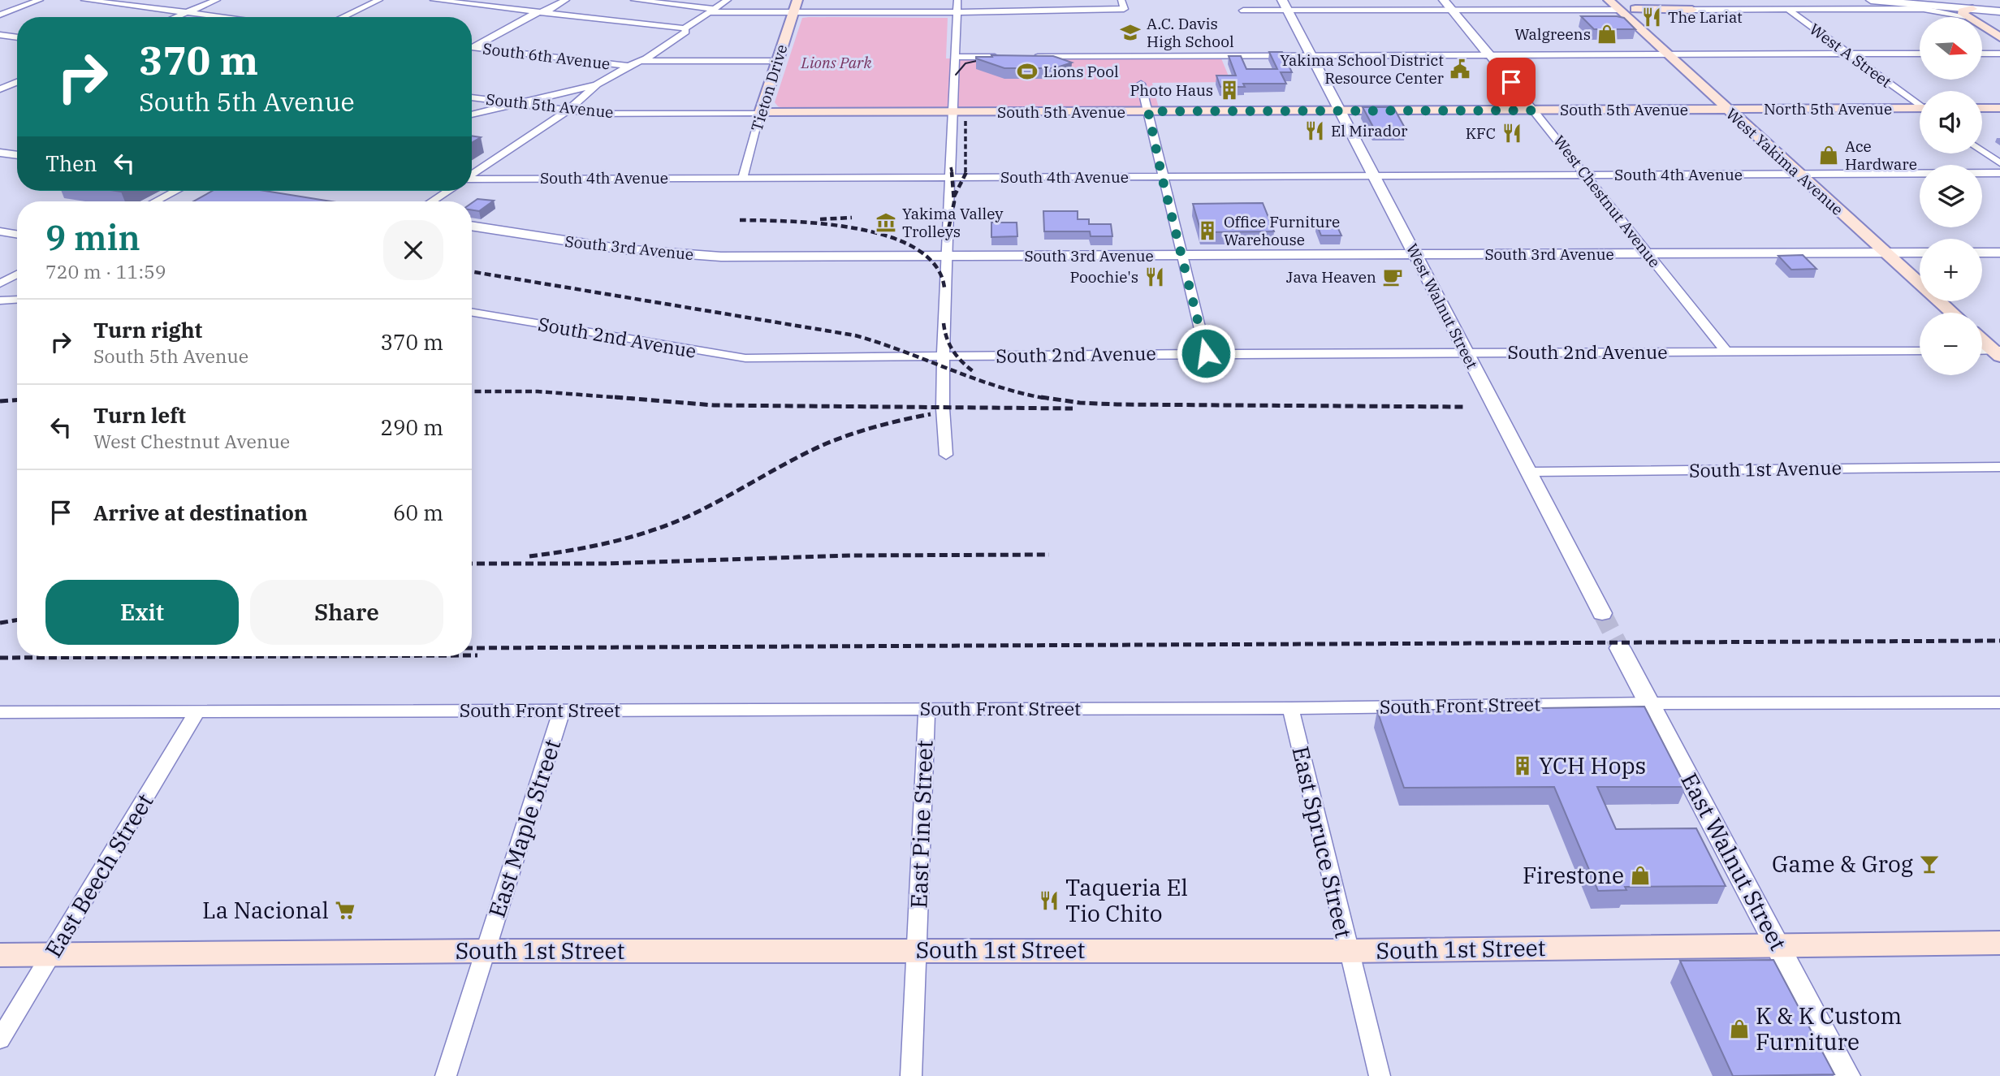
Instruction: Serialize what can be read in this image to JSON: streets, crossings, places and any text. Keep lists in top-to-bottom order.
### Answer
{
  "streets": {
    "main road": [
      "Tieton Drive",
      "South 5th Avenue",
      "North 5th Avenue",
      "West Yakima Avenue",
      "South 1st Street"
    ],
    "street": [
      "West A Street",
      "South 6th Avenue",
      "South 4th Avenue",
      "West Chestnut Avenue",
      "South 3rd Avenue",
      "West Walnut Street",
      "South 2nd Avenue",
      "South 1st Avenue",
      "South Front Street",
      "East Pine Street",
      "East Maple Street",
      "East Spruce Street",
      "East Walnut Street",
      "East Beech Street"
    ]
  },
  "crossings": [
    ["Tieton Drive", "South 5th Avenue"],
    ["Tieton Drive", "South 4th Avenue"],
    ["South 5th Avenue", "North 5th Avenue"],
    ["South 5th Avenue", "West Yakima Avenue"],
    ["South 5th Avenue", "West Chestnut Avenue"],
    ["South 5th Avenue", "West Walnut Street"],
    ["North 5th Avenue", "West Yakima Avenue"],
    ["West Yakima Avenue", "South 4th Avenue"],
    ["West Yakima Avenue", "South 3rd Avenue"],
    ["South 4th Avenue", "West Chestnut Avenue"],
    ["South 4th Avenue", "West Walnut Street"],
    ["West Chestnut Avenue", "South 3rd Avenue"],
    ["West Chestnut Avenue", "South 2nd Avenue"],
    ["South 3rd Avenue", "West Walnut Street"],
    ["West Walnut Street", "South 2nd Avenue"],
    ["West Walnut Street", "South 1st Avenue"],
    ["South Front Street", "East Pine Street"],
    ["South Front Street", "East Maple Street"],
    ["South Front Street", "East Spruce Street"],
    ["South Front Street", "East Walnut Street"],
    ["South Front Street", "East Beech Street"],
    ["East Pine Street", "South 1st Street"],
    ["East Maple Street", "South 1st Street"],
    ["East Spruce Street", "South 1st Street"],
    ["East Walnut Street", "South 1st Street"],
    ["East Beech Street", "South 1st Street"]
  ],
  "parks": ["Lions Park"],
  "places": {
    "restaurant": [
      "The Lariat",
      "El Mirador",
      "KFC",
      "Poochie's",
      "Taqueria El Tio Chito"
    ],
    "school or university": ["A.C. Davis High School"],
    "shop": [
      "Walgreens",
      "Ace Hardware",
      "Firestone",
      "K & K Custom Furniture"
    ],
    "public building": ["Yakima School District Resource Center"],
    "sports": ["Lions Pool"],
    "building": ["Photo Haus", "Office Furniture Warehouse", "YCH Hops"],
    "museum": ["Yakima Valley Trolleys"],
    "cafe": ["Java Heaven"],
    "bar": ["Game & Grog"],
    "supermarket": ["La Nacional"]
  },
  "north": "right",
  "page": {
    "map_buttons": ["+", "−"],
    "turn": ["370 m", "South 5th Avenue"],
    "then": "Then",
    "heading": ["9 min", "720 m · 11:59"],
    "list": [
      {
        "name": "Turn right",
        "note": "South 5th Avenue",
        "value": "370 m"
      },
      {
        "name": "Turn left",
        "note": "West Chestnut Avenue",
        "value": "290 m"
      },
      {
        "name": "Arrive at destination",
        "value": "60 m"
      }
    ],
    "buttons": ["Exit", "Share"]
  }
}
